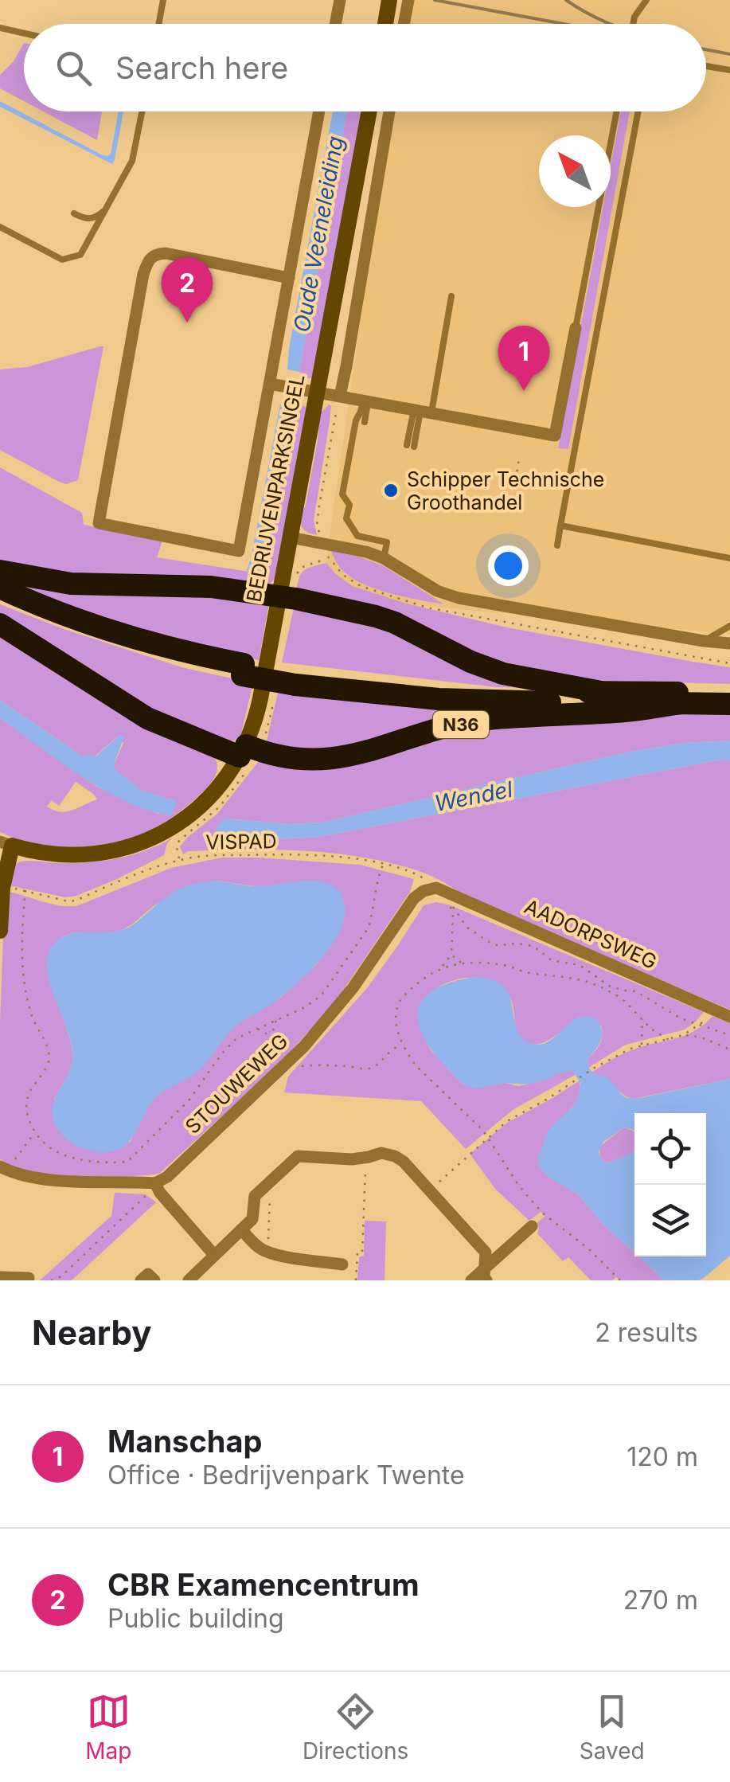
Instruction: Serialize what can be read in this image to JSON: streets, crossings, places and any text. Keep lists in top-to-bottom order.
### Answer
{
  "streets": {
    "highway": ["N36"],
    "street": ["BEDRIJVENPARKSINGEL", "AADORPSWEG", "STOUWEWEG"],
    "path": ["VISPAD"]
  },
  "crossings": [
    ["BEDRIJVENPARKSINGEL", "N36"],
    ["VISPAD", "AADORPSWEG"],
    ["VISPAD", "STOUWEWEG"],
    ["AADORPSWEG", "STOUWEWEG"]
  ],
  "water": ["Oude Veeneleiding", "Wendel"],
  "places": ["Schipper Technische Groothandel"],
  "north": "top left",
  "page": {
    "search": "Search here",
    "pins": ["2", "1"],
    "heading": ["Nearby", "2 results"],
    "list": [
      {
        "mark": "1",
        "name": "Manschap",
        "note": "Office · Bedrijvenpark Twente",
        "value": "120 m"
      },
      {
        "mark": "2",
        "name": "CBR Examencentrum",
        "note": "Public building",
        "value": "270 m"
      }
    ],
    "nav": ["Map", "Directions", "Saved"]
  }
}
